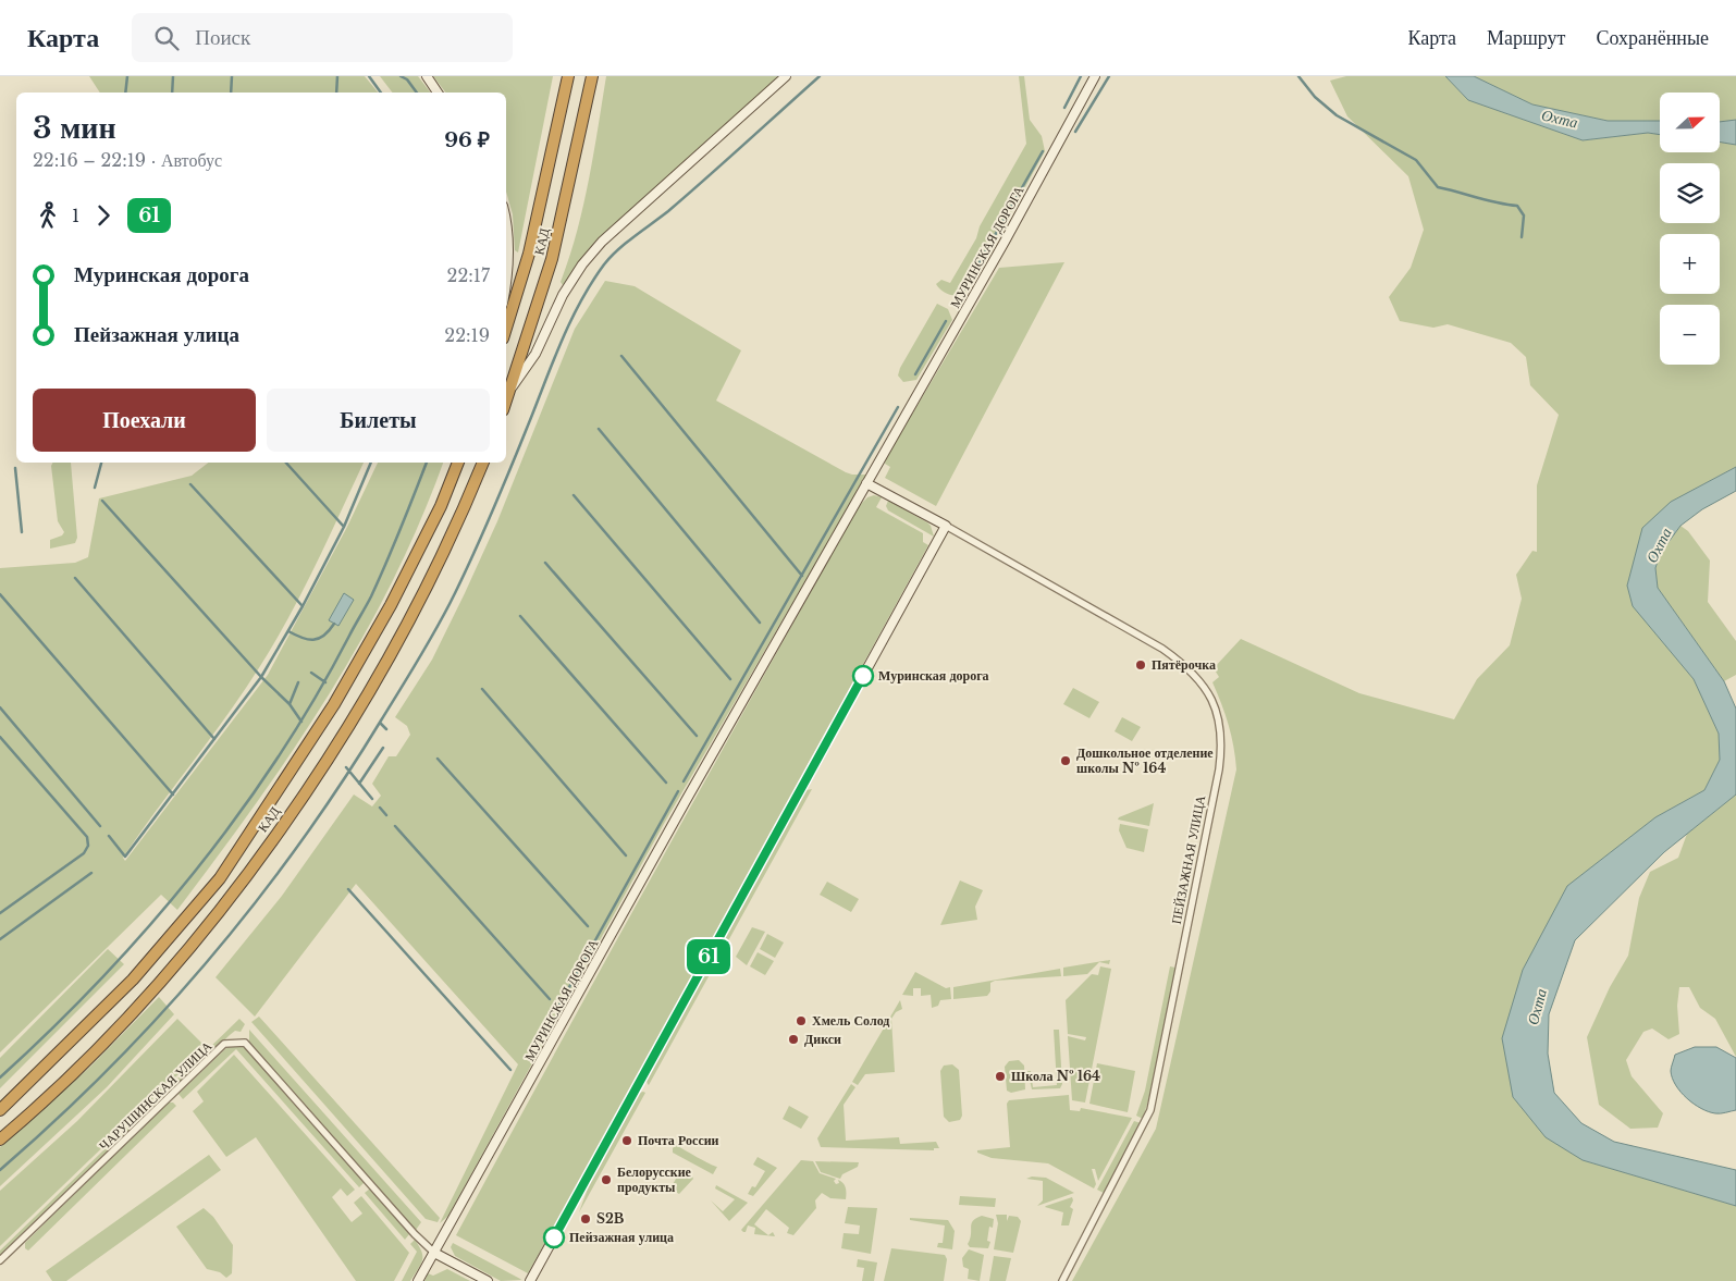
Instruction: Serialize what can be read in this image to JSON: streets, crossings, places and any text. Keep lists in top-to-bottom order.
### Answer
{
  "streets": {
    "highway": ["КАД"],
    "street": ["МУРИНСКАЯ ДОРОГА", "ПЕЙЗАЖНАЯ УЛИЦА", "ЧАРУШИНСКАЯ УЛИЦА"]
  },
  "crossings": [
    ["МУРИНСКАЯ ДОРОГА", "ПЕЙЗАЖНАЯ УЛИЦА"],
    ["МУРИНСКАЯ ДОРОГА", "ЧАРУШИНСКАЯ УЛИЦА"]
  ],
  "water": ["Охта"],
  "places": [
    "Пятёрочка",
    "Муринская дорога",
    "Дошкольное отделение школы № 164",
    "Хмель Солод",
    "Дикси",
    "Школа № 164",
    "Почта России",
    "Белорусские продукты",
    "S2B",
    "Пейзажная улица"
  ],
  "lines": ["bus line 61"],
  "north": "right",
  "page": {
    "header": "Карта",
    "search": "Поиск",
    "nav": ["Карта", "Маршрут", "Сохранённые"],
    "on_map": "61",
    "map_buttons": ["+", "−"],
    "heading": ["3 мин", "22:16 – 22:19 · Автобус", "96 ₽"],
    "legs": ["1", "61"],
    "list": [
      {
        "name": "Муринская дорога",
        "value": "22:17"
      },
      {
        "name": "Пейзажная улица",
        "value": "22:19"
      }
    ],
    "buttons": ["Поехали", "Билеты"]
  }
}
